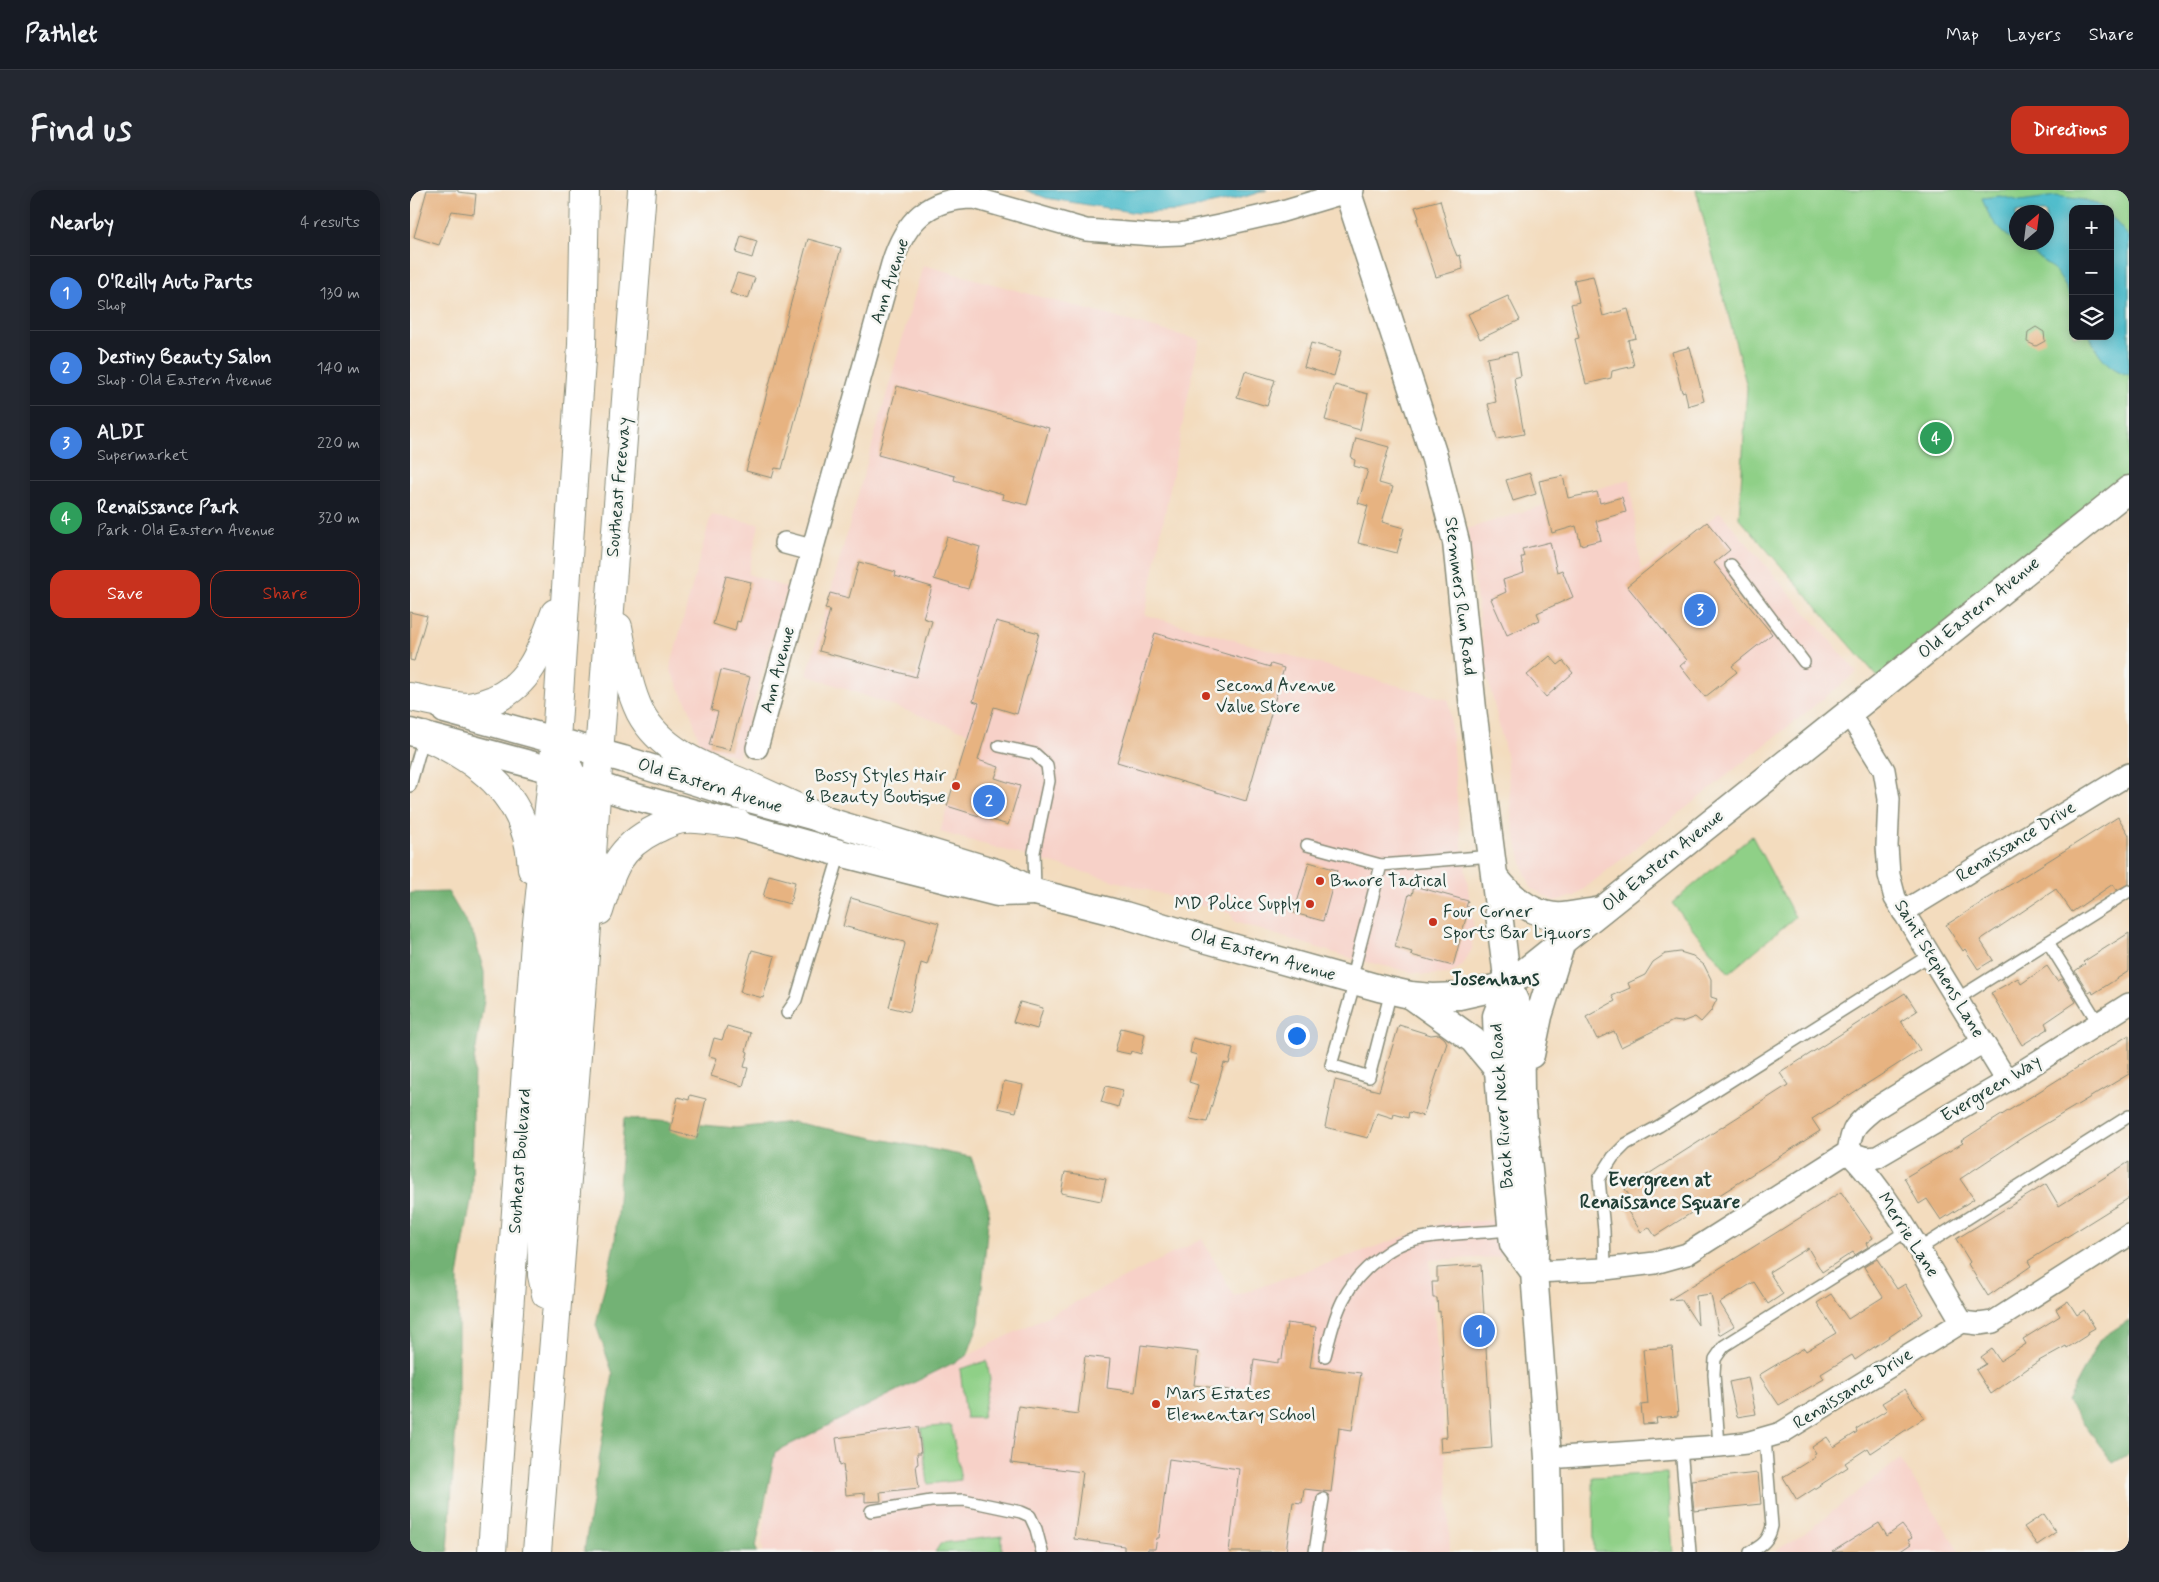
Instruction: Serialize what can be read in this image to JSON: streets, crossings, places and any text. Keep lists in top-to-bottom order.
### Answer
{
  "streets": {
    "main road": ["Southeast Freeway", "Southeast Boulevard"],
    "street": [
      "Ann Avenue",
      "Stemmers Run Road",
      "Old Eastern Avenue",
      "Renaissance Drive",
      "Saint Stephens Lane",
      "Evergreen Way",
      "Back River Neck Road",
      "Merrie Lane"
    ]
  },
  "crossings": [
    ["Ann Avenue", "Stemmers Run Road"],
    ["Southeast Freeway", "Old Eastern Avenue"],
    ["Southeast Freeway", "Southeast Boulevard"],
    ["Stemmers Run Road", "Old Eastern Avenue"],
    ["Stemmers Run Road", "Back River Neck Road"],
    ["Old Eastern Avenue", "Saint Stephens Lane"],
    ["Old Eastern Avenue", "Back River Neck Road"],
    ["Old Eastern Avenue", "Southeast Boulevard"],
    ["Renaissance Drive", "Saint Stephens Lane"],
    ["Renaissance Drive", "Back River Neck Road"],
    ["Renaissance Drive", "Merrie Lane"],
    ["Saint Stephens Lane", "Evergreen Way"],
    ["Evergreen Way", "Merrie Lane"]
  ],
  "districts": ["Josenhans", "Evergreen at Renaissance Square"],
  "places": [
    "Second Avenue Value Store",
    "Bossy Styles Hair & Beauty Boutique",
    "Bmore Tactical",
    "MD Police Supply",
    "Four Corner Sports Bar Liquors",
    "Mars Estates Elementary School"
  ],
  "north": "top right",
  "page": {
    "header": "Pathlet",
    "nav": ["Map", "Layers", "Share"],
    "buttons": [
      "Directions",
      ["Save", "Share"]
    ],
    "title": "Find us",
    "heading": ["Nearby", "4 results"],
    "map_buttons": ["+", "−"],
    "list": [
      {
        "mark": "1",
        "name": "O'Reilly Auto Parts",
        "note": "Shop",
        "value": "130 m"
      },
      {
        "mark": "2",
        "name": "Destiny Beauty Salon",
        "note": "Shop · Old Eastern Avenue",
        "value": "140 m"
      },
      {
        "mark": "3",
        "name": "ALDI",
        "note": "Supermarket",
        "value": "220 m"
      },
      {
        "mark": "4",
        "name": "Renaissance Park",
        "note": "Park · Old Eastern Avenue",
        "value": "320 m"
      }
    ],
    "pins": [
      "4",
      "3",
      "2",
      "1"
    ]
  }
}
